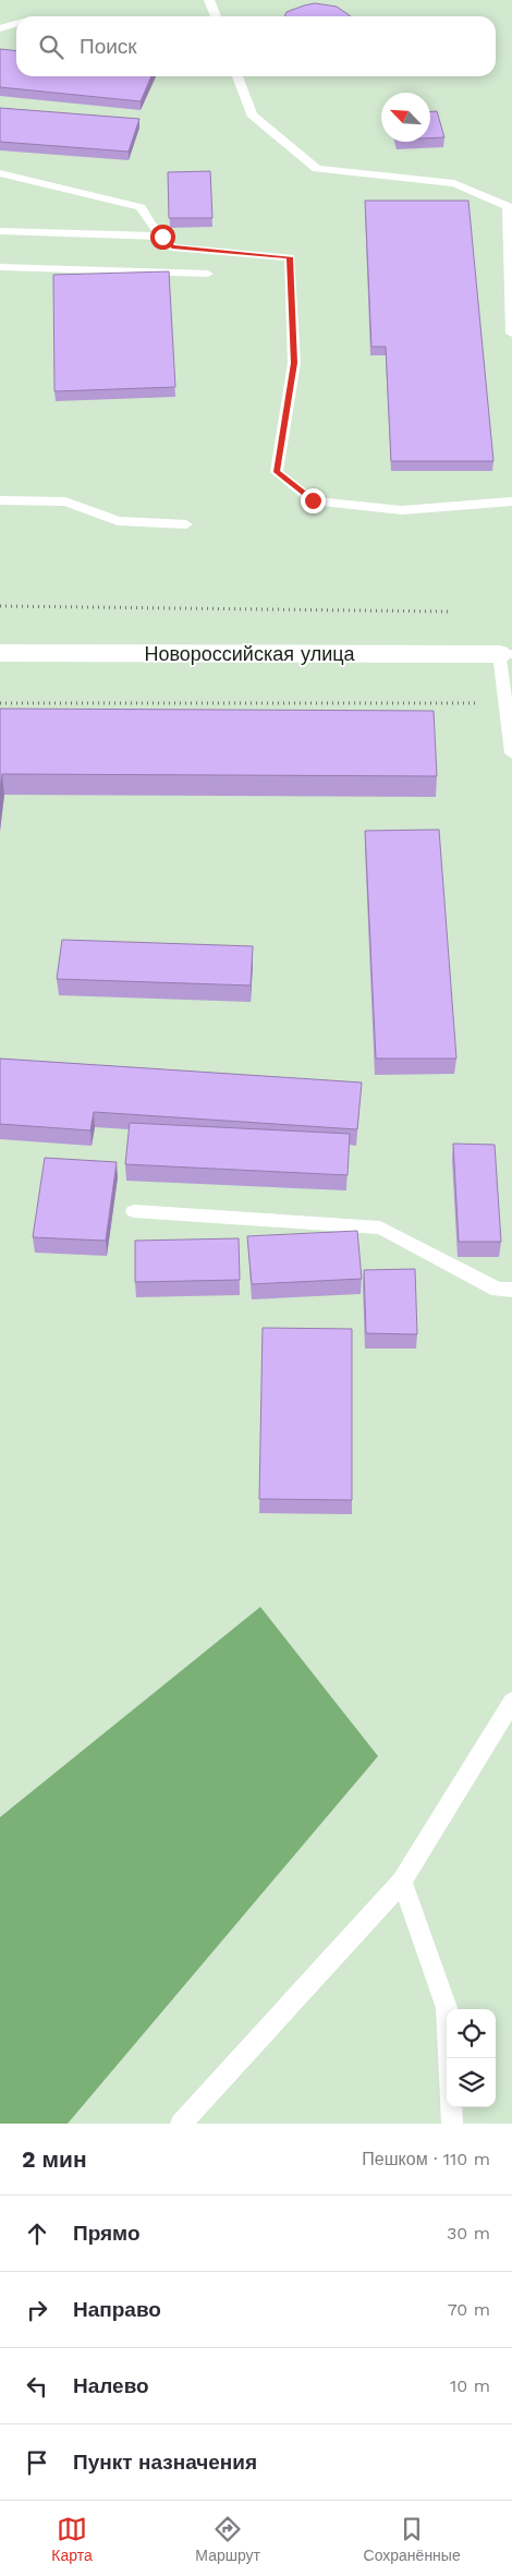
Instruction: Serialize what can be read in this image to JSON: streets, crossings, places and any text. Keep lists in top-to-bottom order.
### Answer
{
  "streets": {
    "street": ["Новороссийская улица"]
  },
  "north": "top left",
  "page": {
    "search": "Поиск",
    "heading": ["2 мин", "Пешком · 110 m"],
    "list": [
      ["Прямо", "30 m"],
      ["Направо", "70 m"],
      ["Налево", "10 m"],
      "Пункт назначения"
    ],
    "nav": ["Карта", "Маршрут", "Сохранённые"]
  }
}
